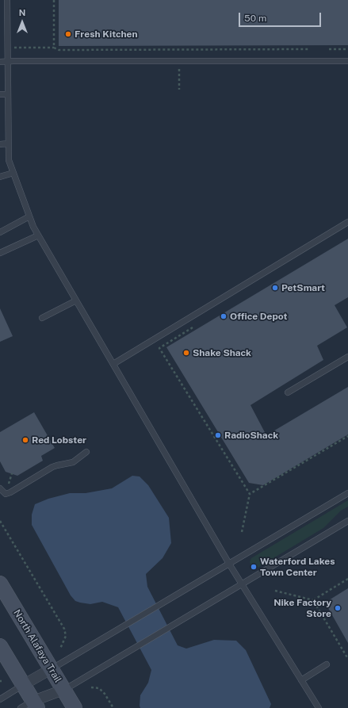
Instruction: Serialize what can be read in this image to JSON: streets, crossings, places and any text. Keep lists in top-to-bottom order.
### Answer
{
  "streets": {
    "main road": ["North Alafaya Trail"]
  },
  "places": [
    "Fresh Kitchen",
    "PetSmart",
    "Office Depot",
    "Shake Shack",
    "RadioShack",
    "Red Lobster",
    "Waterford Lakes Town Center",
    "Nike Factory Store"
  ],
  "scale_bar": "50 m",
  "north": "top"
}
